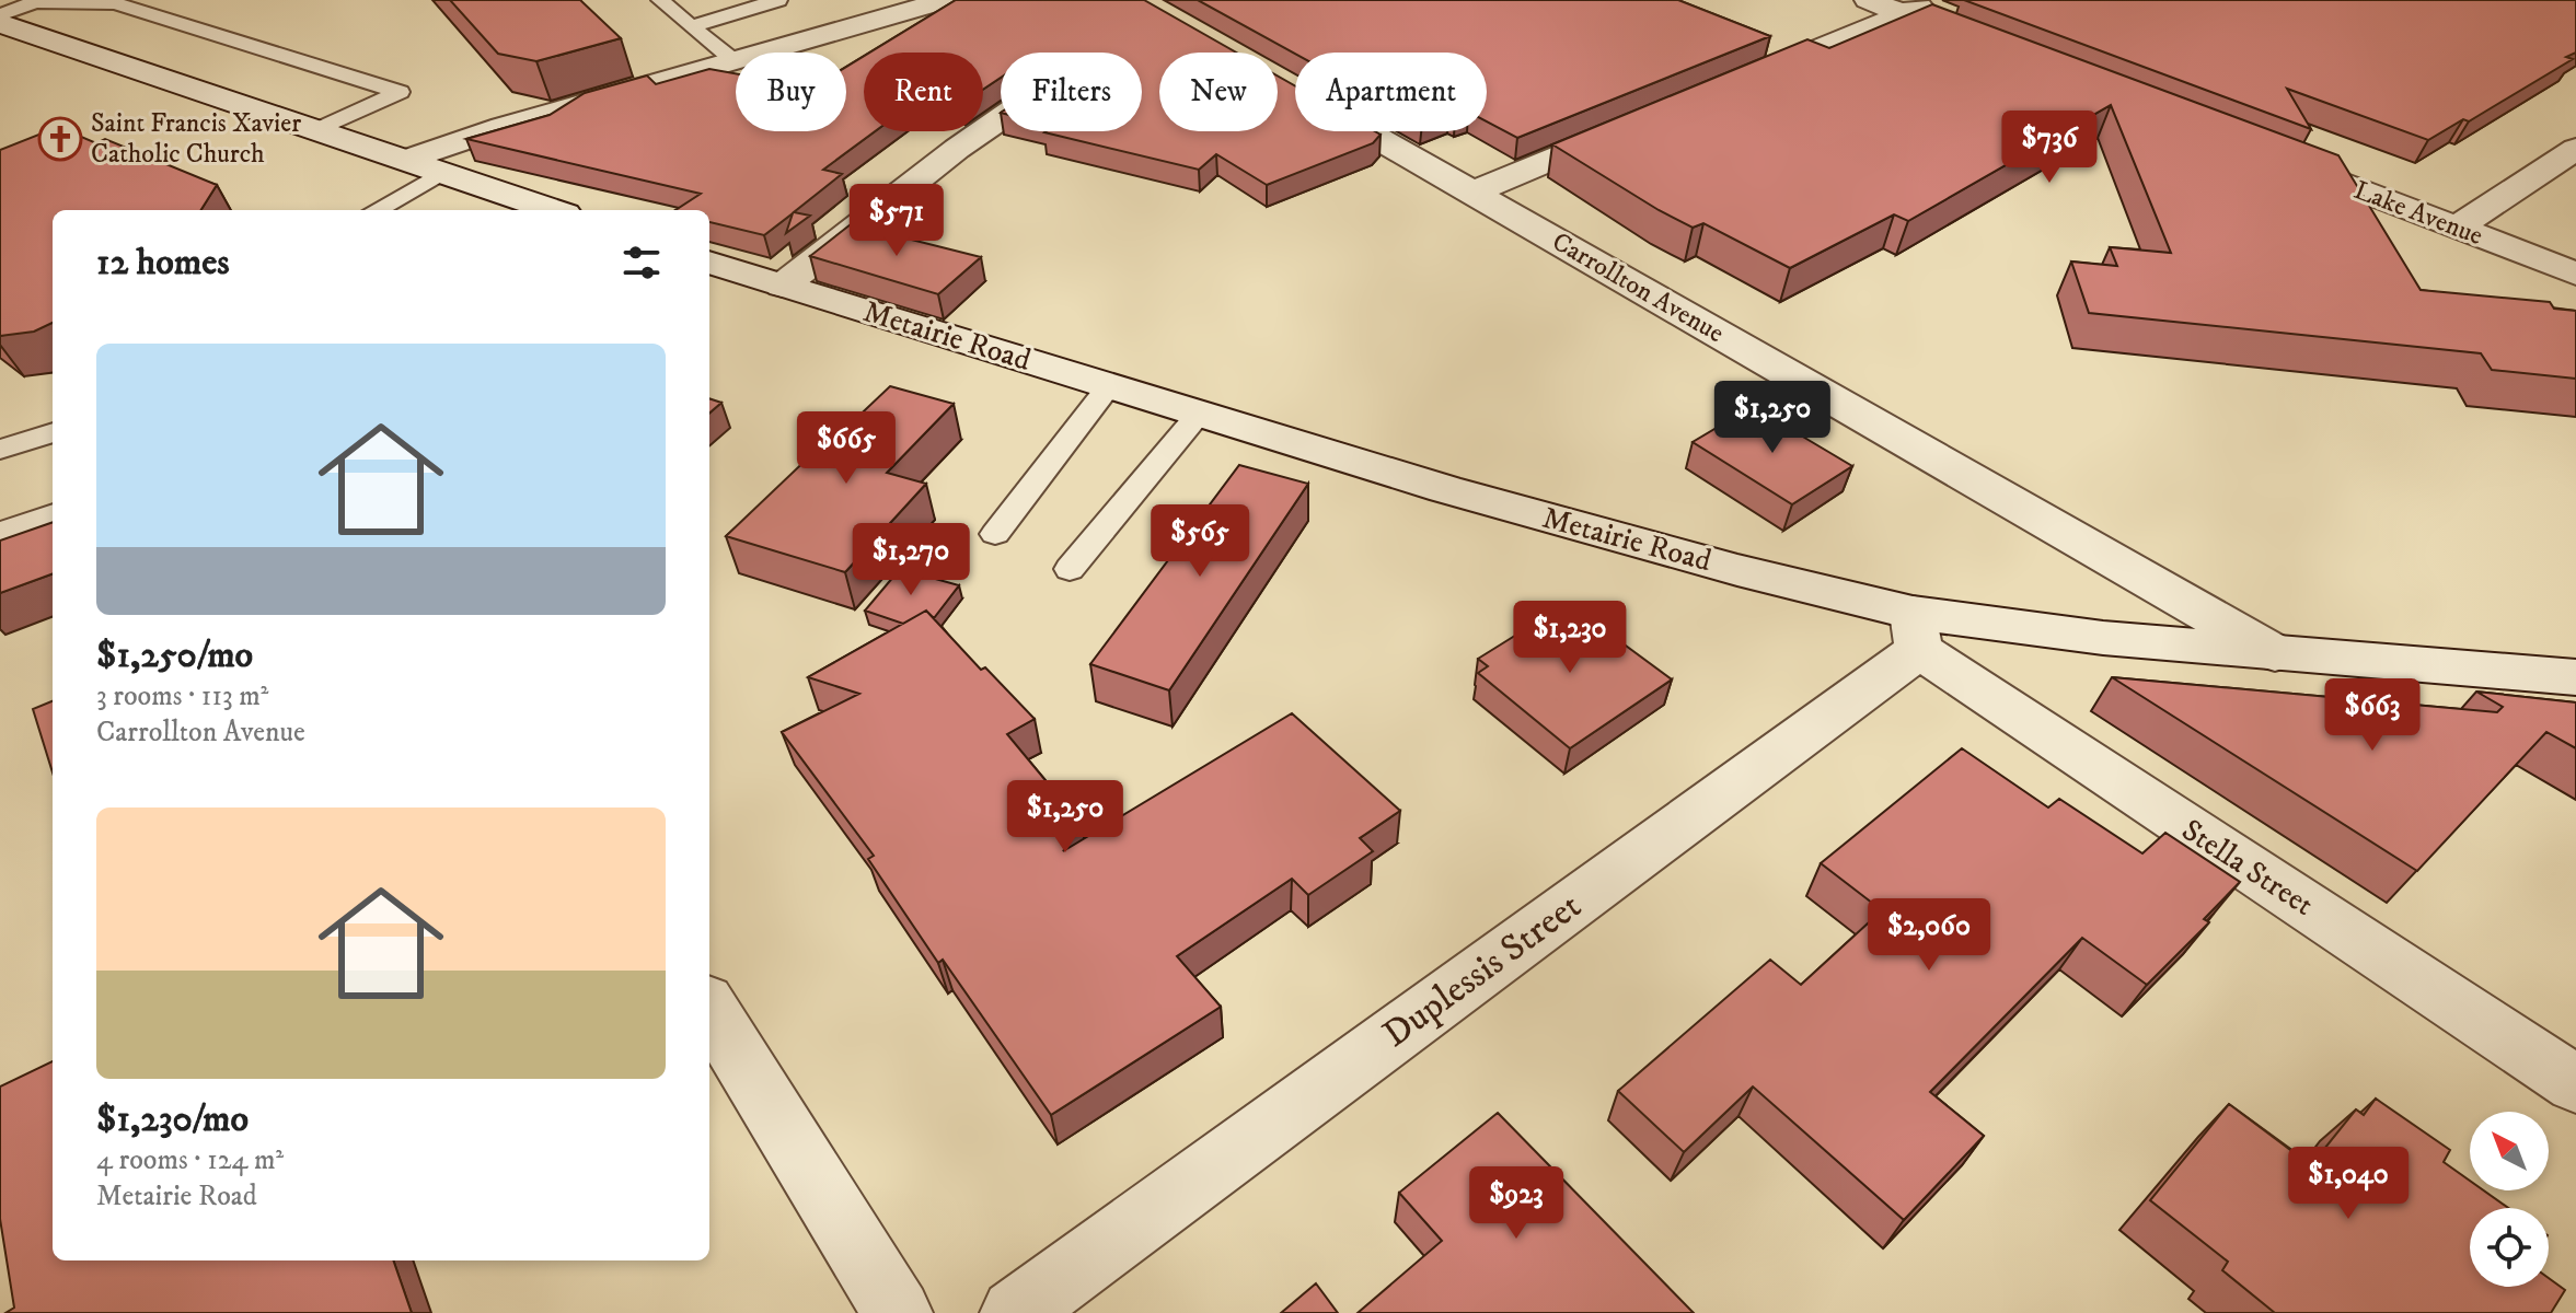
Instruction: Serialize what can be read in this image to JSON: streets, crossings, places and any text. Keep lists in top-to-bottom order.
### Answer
{
  "streets": {
    "street": [
      "Lake Avenue",
      "Carrollton Avenue",
      "Metairie Road",
      "Stella Street",
      "Duplessis Street"
    ]
  },
  "crossings": [
    ["Carrollton Avenue", "Metairie Road"],
    ["Metairie Road", "Stella Street"],
    ["Metairie Road", "Duplessis Street"],
    ["Stella Street", "Duplessis Street"]
  ],
  "places": {
    "church": ["Saint Francis Xavier Catholic Church"]
  },
  "north": "top left",
  "page": {
    "chip": [
      "Buy",
      "Rent",
      "Filters",
      "New",
      "Apartment"
    ],
    "price": [
      "$736",
      "$571",
      "$1,250",
      "$665",
      "$565",
      "$1,270",
      "$1,230",
      "$663",
      "$1,250",
      "$2,060",
      "$1,040",
      "$923"
    ],
    "heading": "12 homes",
    "list": [
      {
        "name": "$1,250/mo",
        "note": "3 rooms · 113 m² · Carrollton Avenue"
      },
      {
        "name": "$1,230/mo",
        "note": "4 rooms · 124 m² · Metairie Road"
      }
    ]
  }
}
